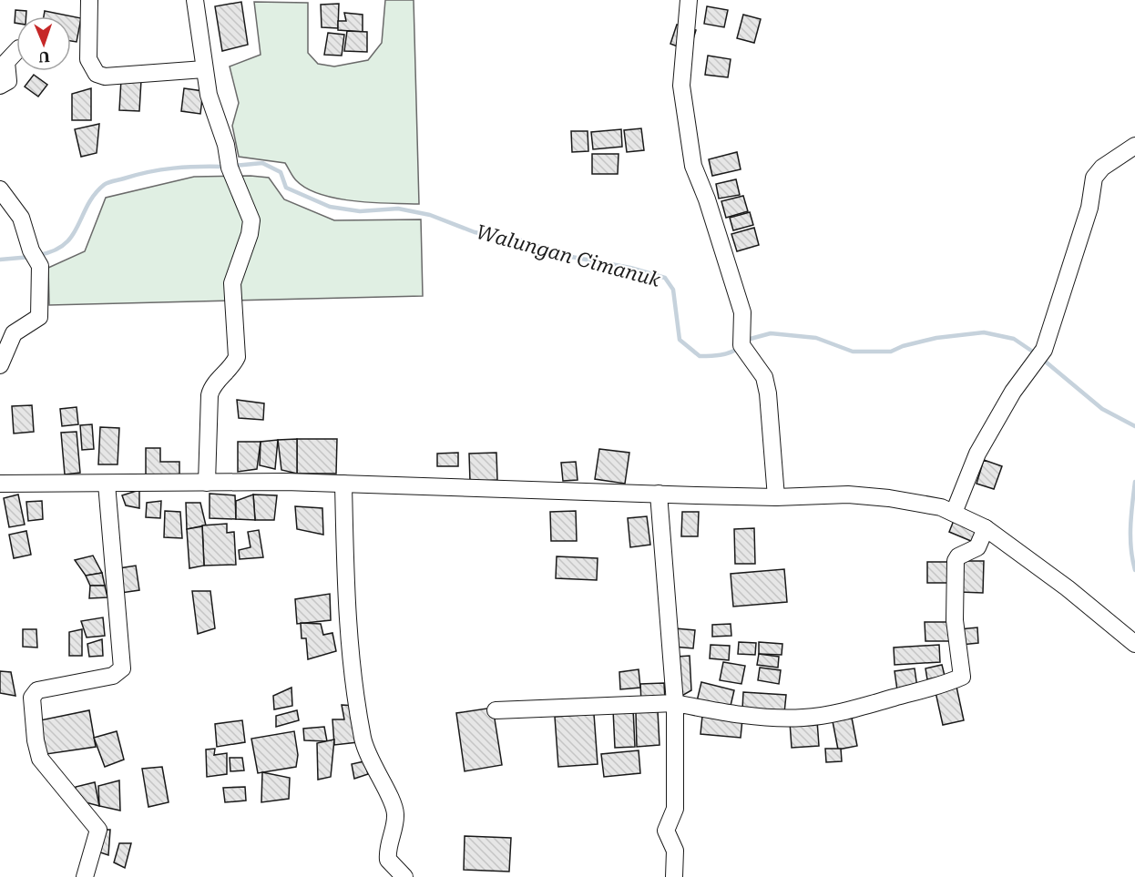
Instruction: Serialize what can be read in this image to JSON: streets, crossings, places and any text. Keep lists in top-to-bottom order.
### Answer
{
  "water": ["Walungan Cimanuk"],
  "north": "bottom"
}
